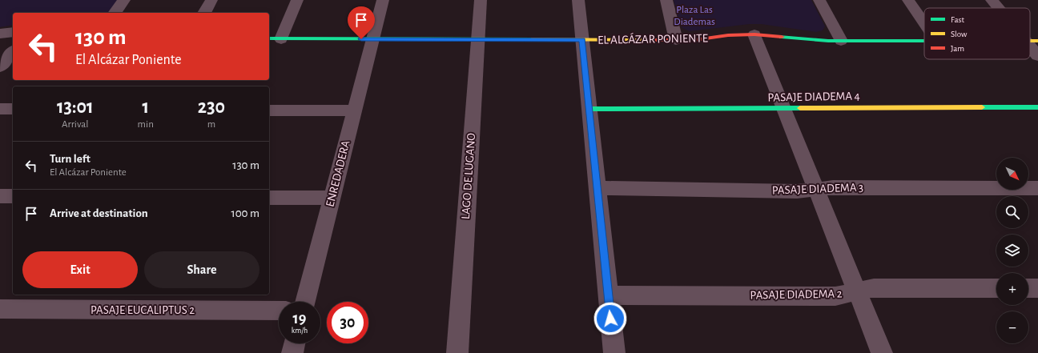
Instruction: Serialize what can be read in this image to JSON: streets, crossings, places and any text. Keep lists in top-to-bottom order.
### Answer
{
  "streets": {
    "street": [
      "EL ALCÁZAR PONIENTE",
      "PASAJE DIADEMA 4",
      "ENREDADERA",
      "LAGO DE LUGANO",
      "PASAJE DIADEMA 3",
      "PASAJE DIADEMA 2",
      "PASAJE EUCALIPTUS 2"
    ]
  },
  "crossings": [
    ["EL ALCÁZAR PONIENTE", "ENREDADERA"],
    ["EL ALCÁZAR PONIENTE", "LAGO DE LUGANO"]
  ],
  "parks": ["Plaza Las Diademas"],
  "legend": ["Fast", "Slow", "Jam"],
  "north": "bottom right",
  "page": {
    "turn": ["130 m", "El Alcázar Poniente"],
    "eta": [
      "13:01",
      "Arrival",
      "1",
      "min",
      "230",
      "m"
    ],
    "list": [
      {
        "name": "Turn left",
        "note": "El Alcázar Poniente",
        "value": "130 m"
      },
      {
        "name": "Arrive at destination",
        "value": "100 m"
      }
    ],
    "map_buttons": ["+", "−"],
    "buttons": ["Exit", "Share"],
    "speed": "19 km/h",
    "limit": "30"
  }
}
